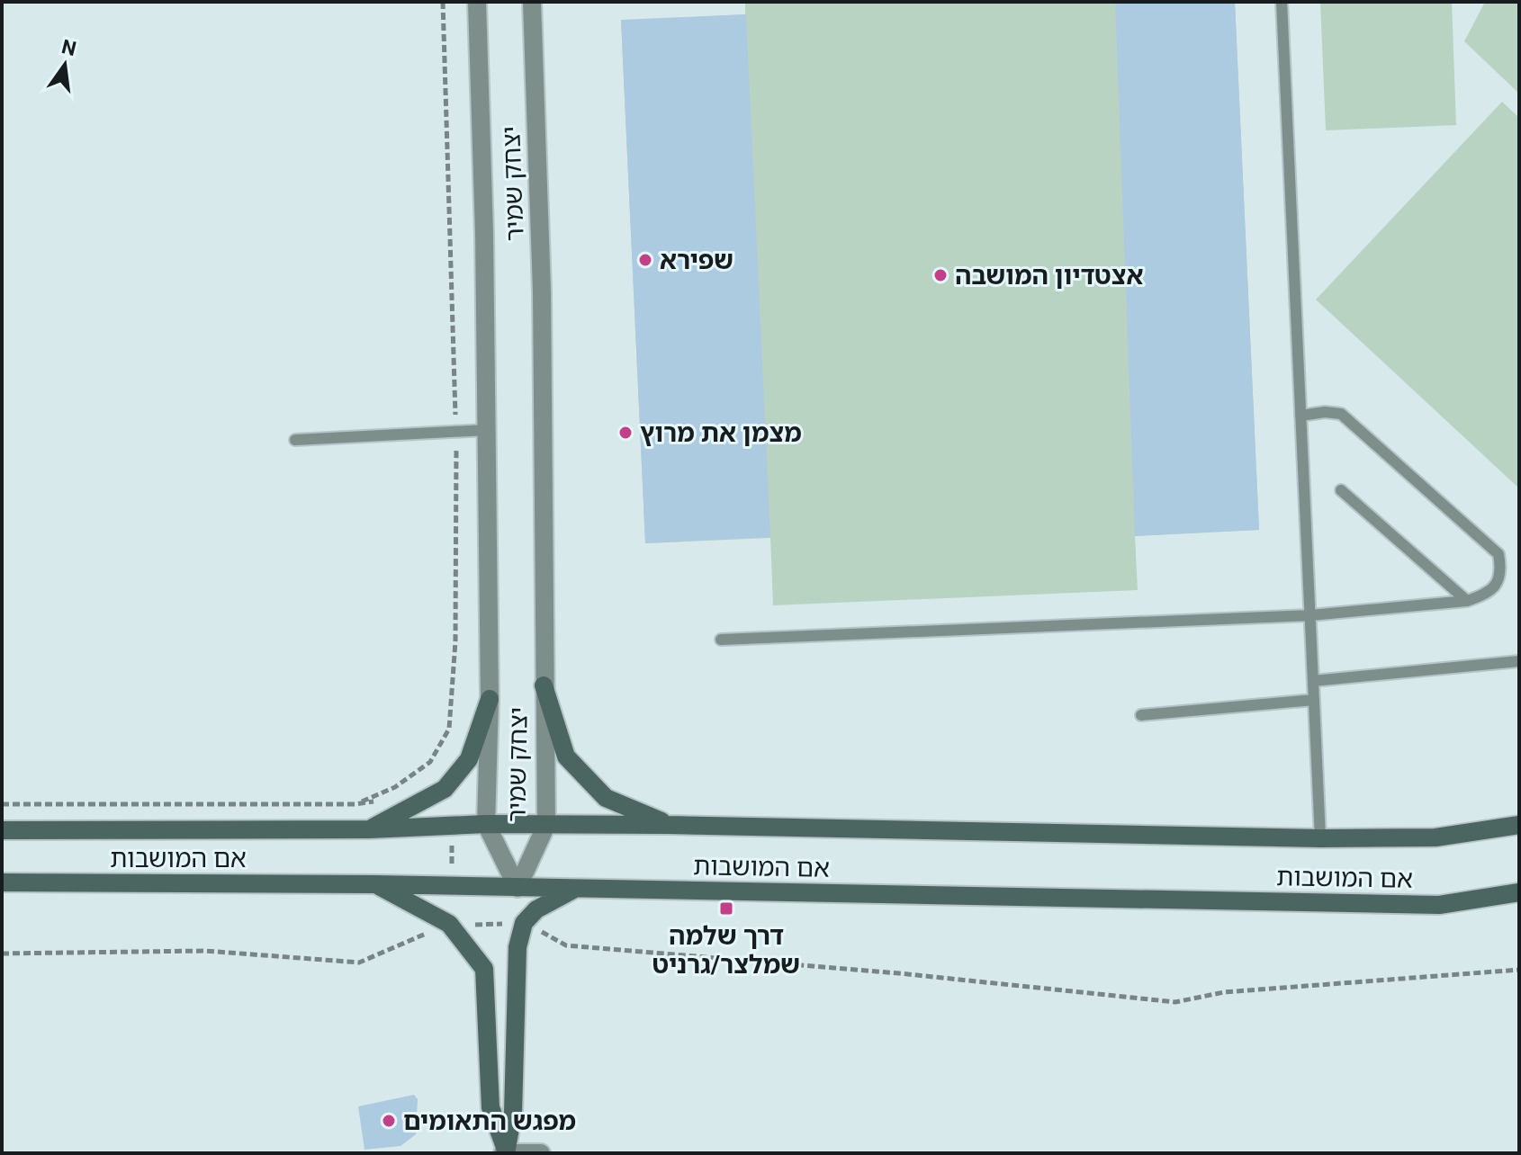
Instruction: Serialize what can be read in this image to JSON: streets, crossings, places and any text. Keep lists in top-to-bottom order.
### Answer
{
  "streets": {
    "main road": ["אם המושבות"],
    "street": ["יצחק שמיר"]
  },
  "crossings": [
    ["יצחק שמיר", "אם המושבות"]
  ],
  "places": {
    "other": [
      "שפירא",
      "אצטדיון המושבה",
      "מצמן את מרוץ",
      "מפגש התאומים"
    ],
    "transit": ["דרך שלמה שמלצר/גרניט"]
  },
  "north": "top"
}
